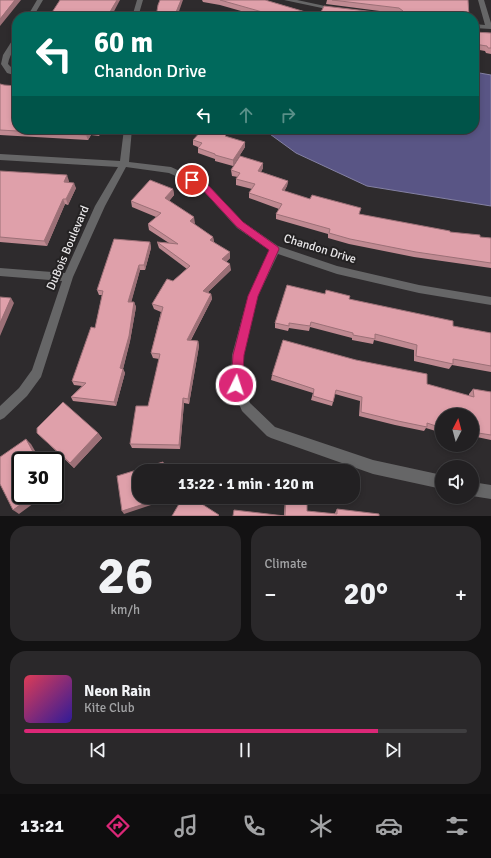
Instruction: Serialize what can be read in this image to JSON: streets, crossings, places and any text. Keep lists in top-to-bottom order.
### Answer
{
  "streets": {
    "street": ["DuBois Boulevard", "Chandon Drive"]
  },
  "crossings": [
    ["DuBois Boulevard", "Chandon Drive"]
  ],
  "north": "top",
  "page": {
    "turn": ["60 m", "Chandon Drive"],
    "limit": "30",
    "trip": "13:22 · 1 min · 120 m",
    "tile": [
      ["26", "km/h"],
      "Climate"
    ],
    "heat": ["−", "20°", "+"],
    "song": ["Neon Rain", "Kite Club"],
    "tabs": "13:21"
  }
}
